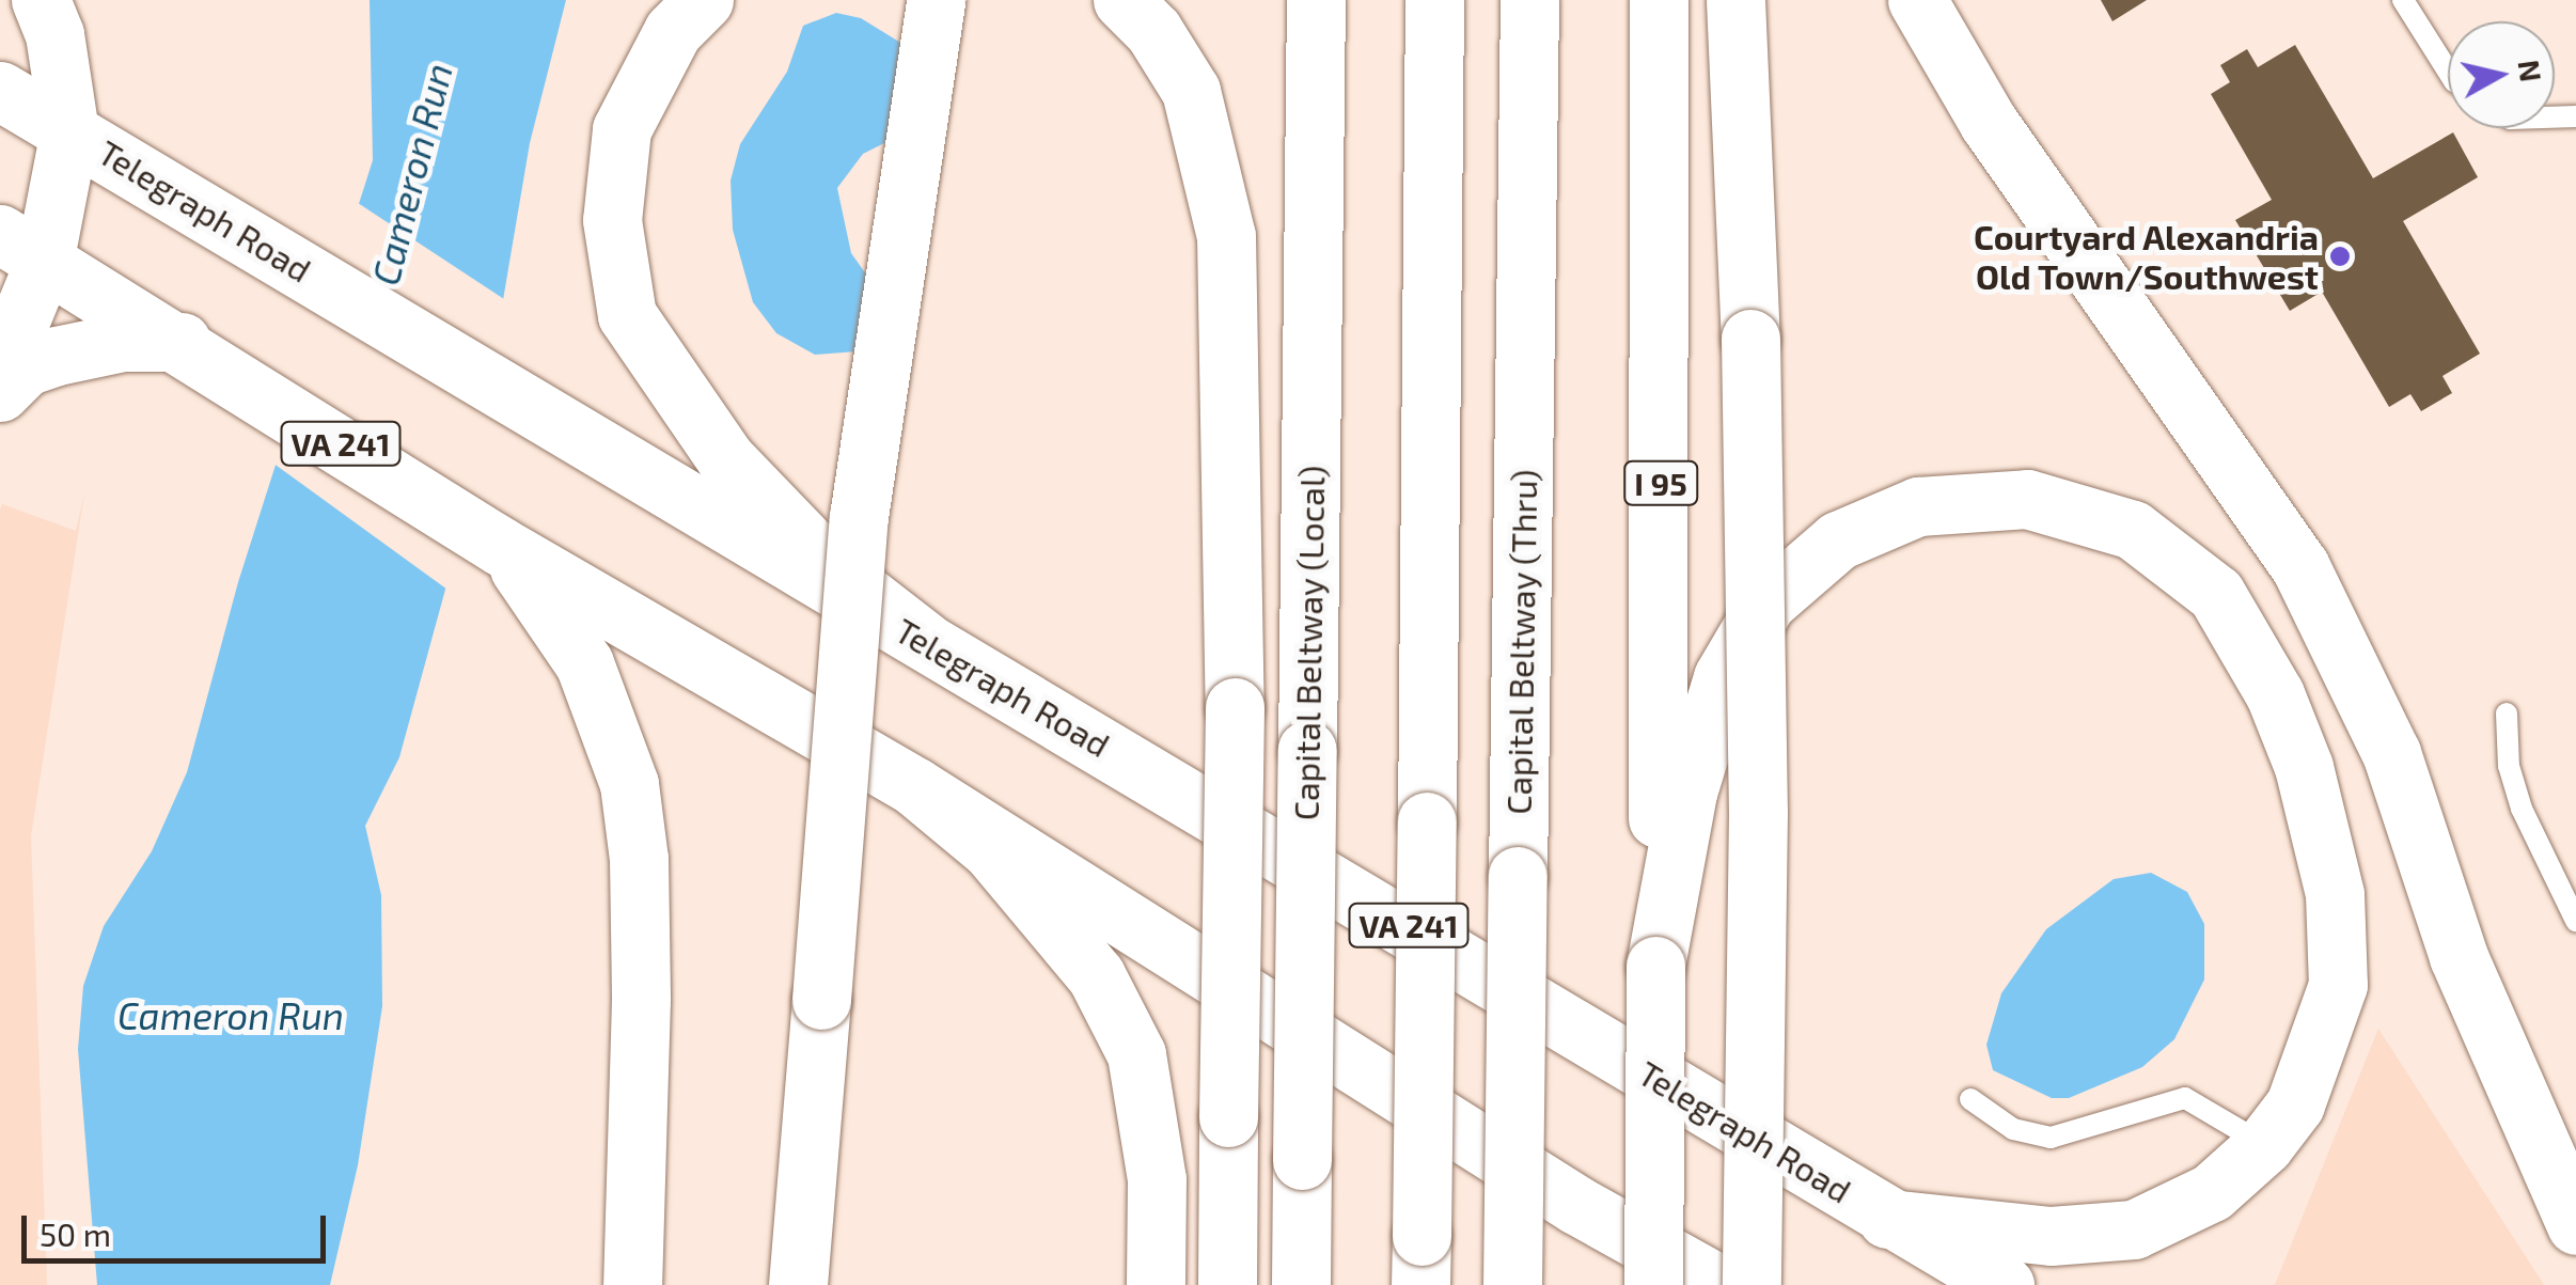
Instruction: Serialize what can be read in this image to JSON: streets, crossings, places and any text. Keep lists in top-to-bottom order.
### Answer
{
  "streets": {
    "main road": [
      "Telegraph Road",
      "VA 241",
      "I 95",
      "Capital Beltway (Thru)",
      "Capital Beltway (Local)"
    ]
  },
  "water": ["Cameron Run"],
  "places": ["Courtyard Alexandria Old Town/Southwest"],
  "scale_bar": "50 m",
  "north": "right"
}
